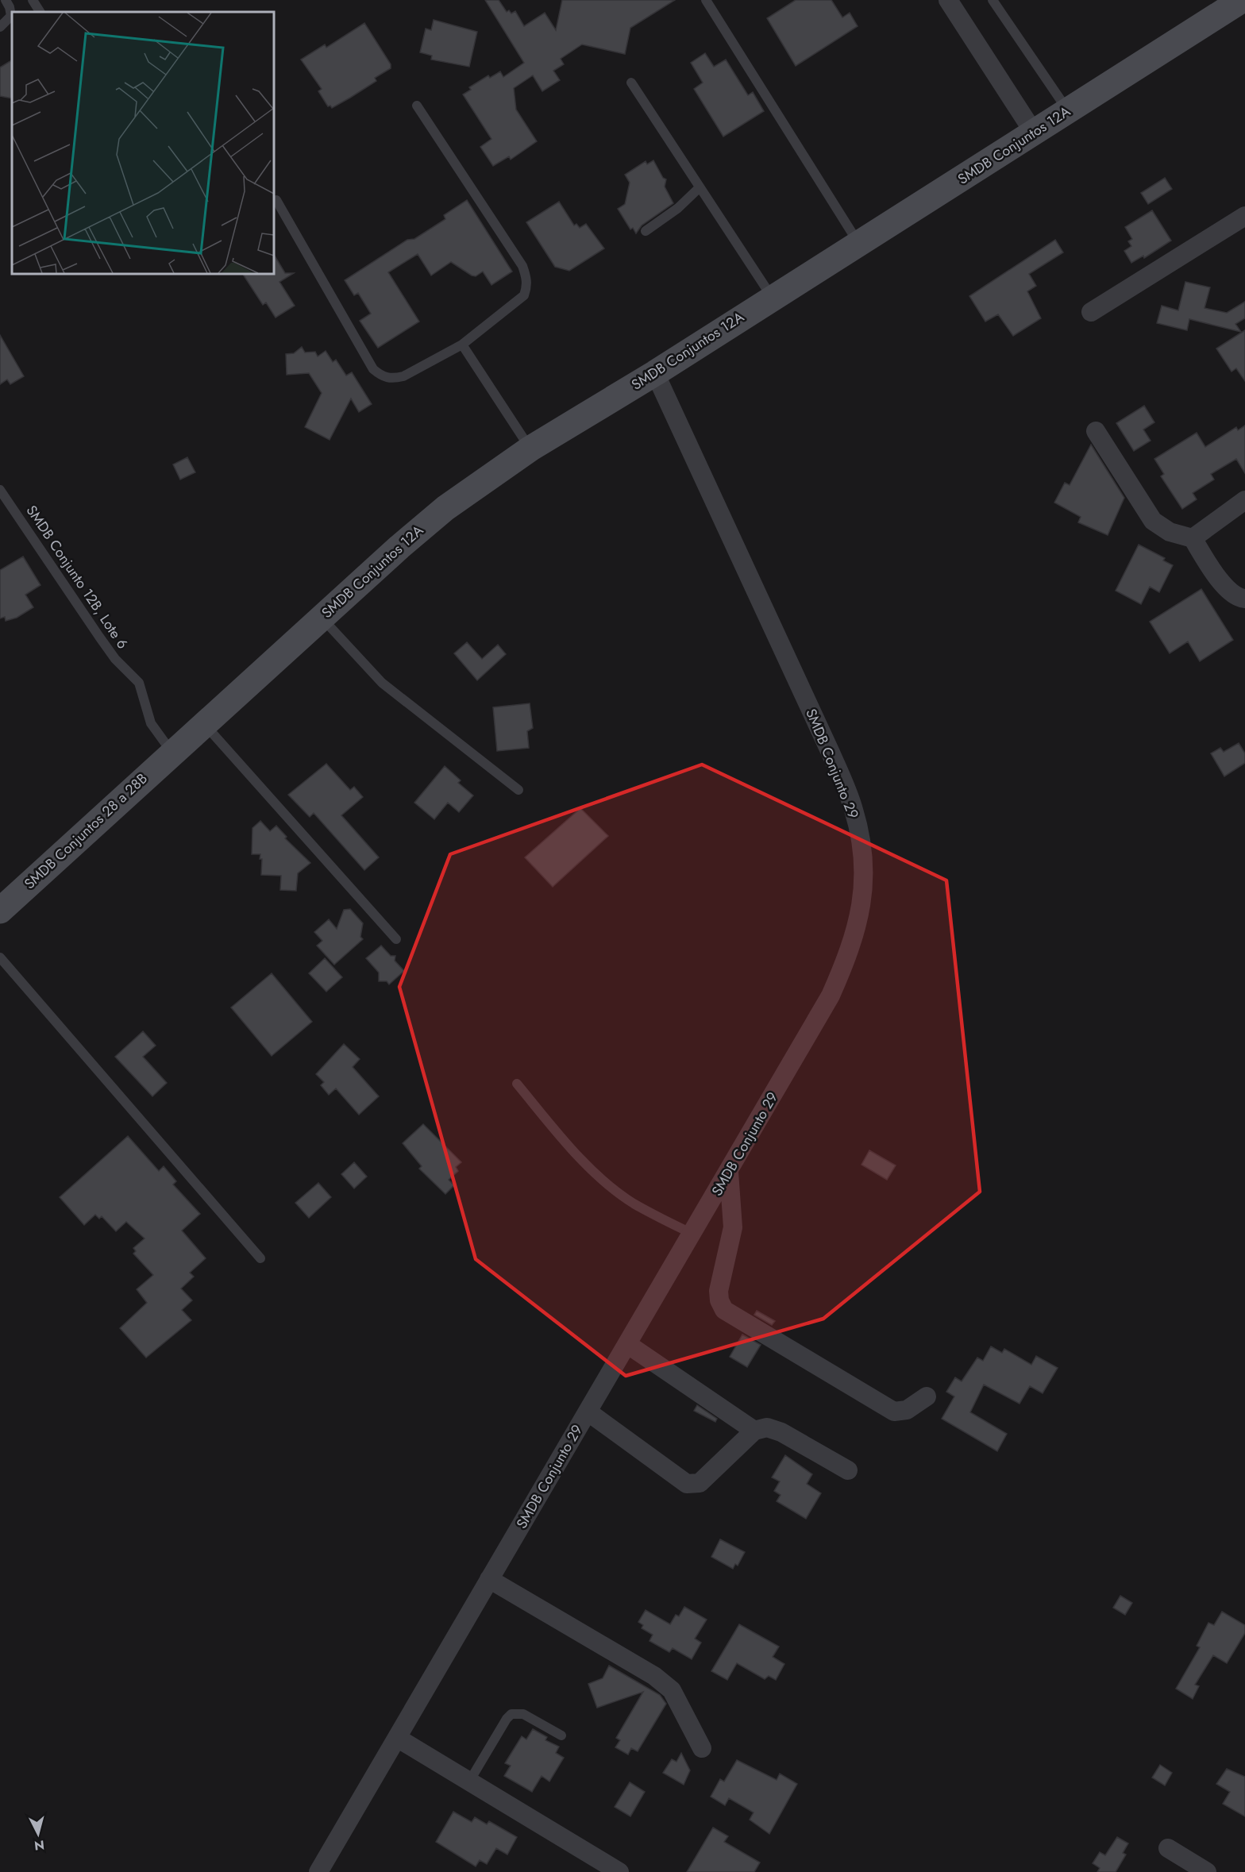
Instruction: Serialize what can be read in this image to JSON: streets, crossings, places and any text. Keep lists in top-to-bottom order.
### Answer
{
  "streets": {
    "street": ["SMDB Conjuntos 12A", "SMDB Conjunto 29", "SMDB Conjuntos 28 a 28B"],
    "lane": ["SMDB Conjunto 12B, Lote 6"]
  },
  "crossings": [
    ["SMDB Conjuntos 12A", "SMDB Conjunto 12B, Lote 6"],
    ["SMDB Conjuntos 12A", "SMDB Conjunto 29"],
    ["SMDB Conjuntos 12A", "SMDB Conjuntos 28 a 28B"],
    ["SMDB Conjunto 12B, Lote 6", "SMDB Conjuntos 28 a 28B"]
  ],
  "north": "bottom"
}
